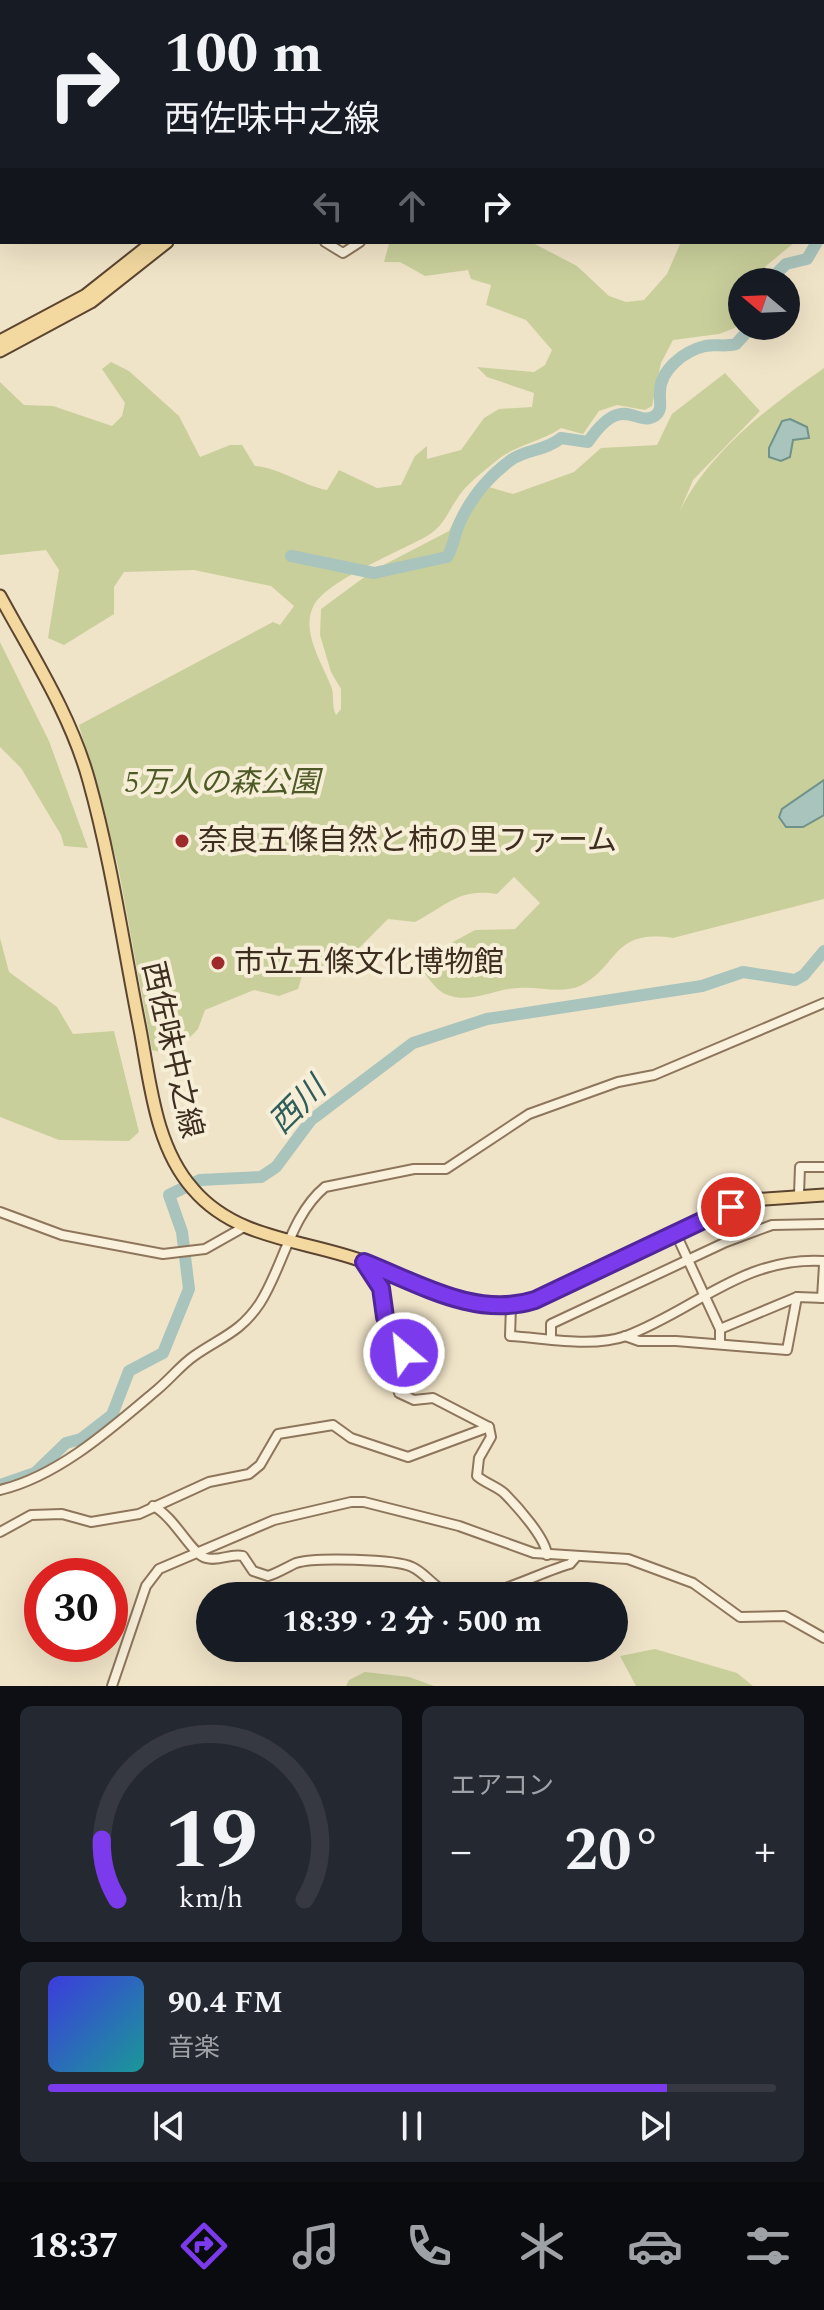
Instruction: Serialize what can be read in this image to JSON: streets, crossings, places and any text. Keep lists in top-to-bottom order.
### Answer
{
  "streets": {
    "main road": ["西佐味中之線"]
  },
  "water": ["西川"],
  "parks": ["5万人の森公園"],
  "places": ["奈良五條自然と柿の里ファーム", "市立五條文化博物館"],
  "north": "left",
  "page": {
    "turn": ["100 m", "西佐味中之線"],
    "limit": "30",
    "trip": "18:39 · 2 分 · 500 m",
    "tile": "エアコン",
    "heat": ["−", "20°", "+"],
    "song": ["90.4 FM", "音楽"],
    "tabs": "18:37",
    "gauge": ["19", "km/h"]
  }
}
